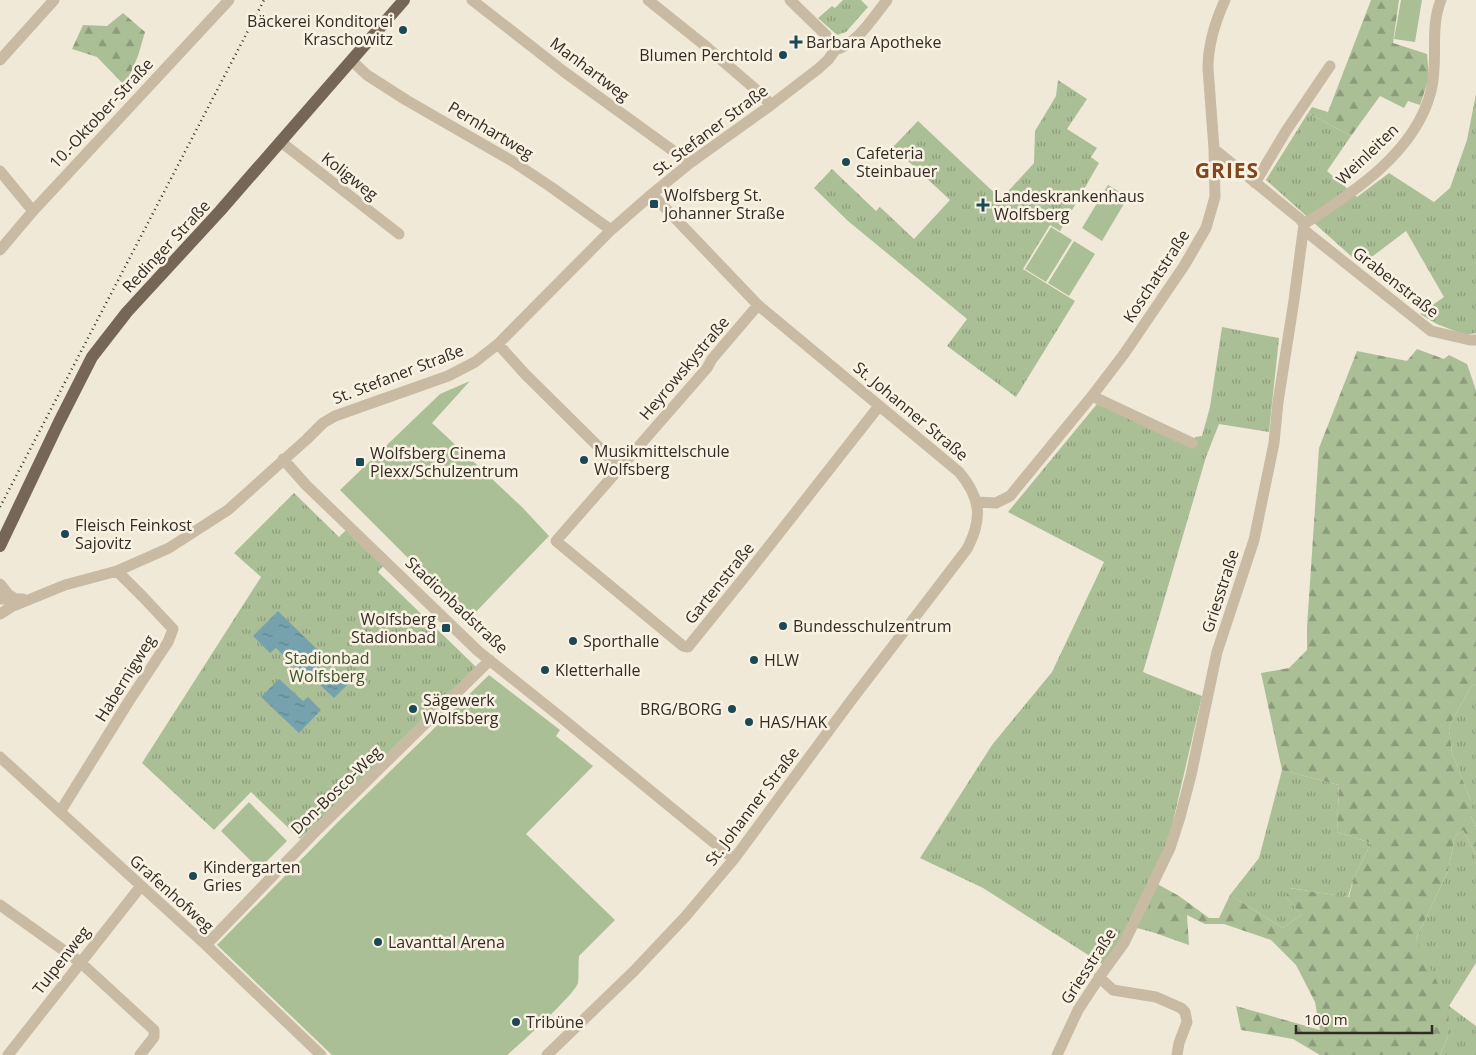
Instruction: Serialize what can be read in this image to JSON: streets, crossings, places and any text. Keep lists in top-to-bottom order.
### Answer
{
  "streets": {
    "main road": ["Redinger Straße"],
    "street": [
      "Manhartweg",
      "10.-Oktober-Straße",
      "Pernhartweg",
      "St. Stefaner Straße",
      "Weinleiten",
      "Koligweg",
      "Koschatstraße",
      "Grabenstraße",
      "Heyrowskystraße",
      "St. Johanner Straße",
      "Gartenstraße",
      "Griesstraße",
      "Stadionbadstraße",
      "Habernigweg",
      "Don-Bosco-Weg",
      "Grafenhofweg",
      "Tulpenweg"
    ]
  },
  "crossings": [
    ["Manhartweg", "St. Stefaner Straße"],
    ["Pernhartweg", "St. Stefaner Straße"],
    ["Pernhartweg", "Redinger Straße"],
    ["St. Stefaner Straße", "St. Johanner Straße"],
    ["St. Stefaner Straße", "Stadionbadstraße"],
    ["St. Stefaner Straße", "Habernigweg"],
    ["Weinleiten", "Grabenstraße"],
    ["Weinleiten", "Griesstraße"],
    ["Koligweg", "Redinger Straße"],
    ["Koschatstraße", "St. Johanner Straße"],
    ["Grabenstraße", "Griesstraße"],
    ["Heyrowskystraße", "St. Johanner Straße"],
    ["Heyrowskystraße", "Gartenstraße"],
    ["St. Johanner Straße", "Gartenstraße"],
    ["St. Johanner Straße", "Stadionbadstraße"],
    ["Stadionbadstraße", "Don-Bosco-Weg"],
    ["Habernigweg", "Grafenhofweg"],
    ["Don-Bosco-Weg", "Grafenhofweg"],
    ["Grafenhofweg", "Tulpenweg"]
  ],
  "districts": ["GRIES"],
  "parks": ["Stadionbad Wolfsberg"],
  "places": {
    "other": [
      "Bäckerei Konditorei Kraschowitz",
      "Blumen Perchtold",
      "Cafeteria Steinbauer",
      "Musikmittelschule Wolfsberg",
      "Fleisch Feinkost Sajovitz",
      "Bundesschulzentrum",
      "Sporthalle",
      "HLW",
      "Kletterhalle",
      "Sägewerk Wolfsberg",
      "BRG/BORG",
      "HAS/HAK",
      "Kindergarten Gries",
      "Lavanttal Arena",
      "Tribüne"
    ],
    "health": ["Barbara Apotheke", "Landeskrankenhaus Wolfsberg"],
    "transit": ["Wolfsberg St. Johanner Straße", "Wolfsberg Cinema Plexx/Schulzentrum", "Wolfsberg Stadionbad"]
  },
  "scale_bar": "100 m"
}
